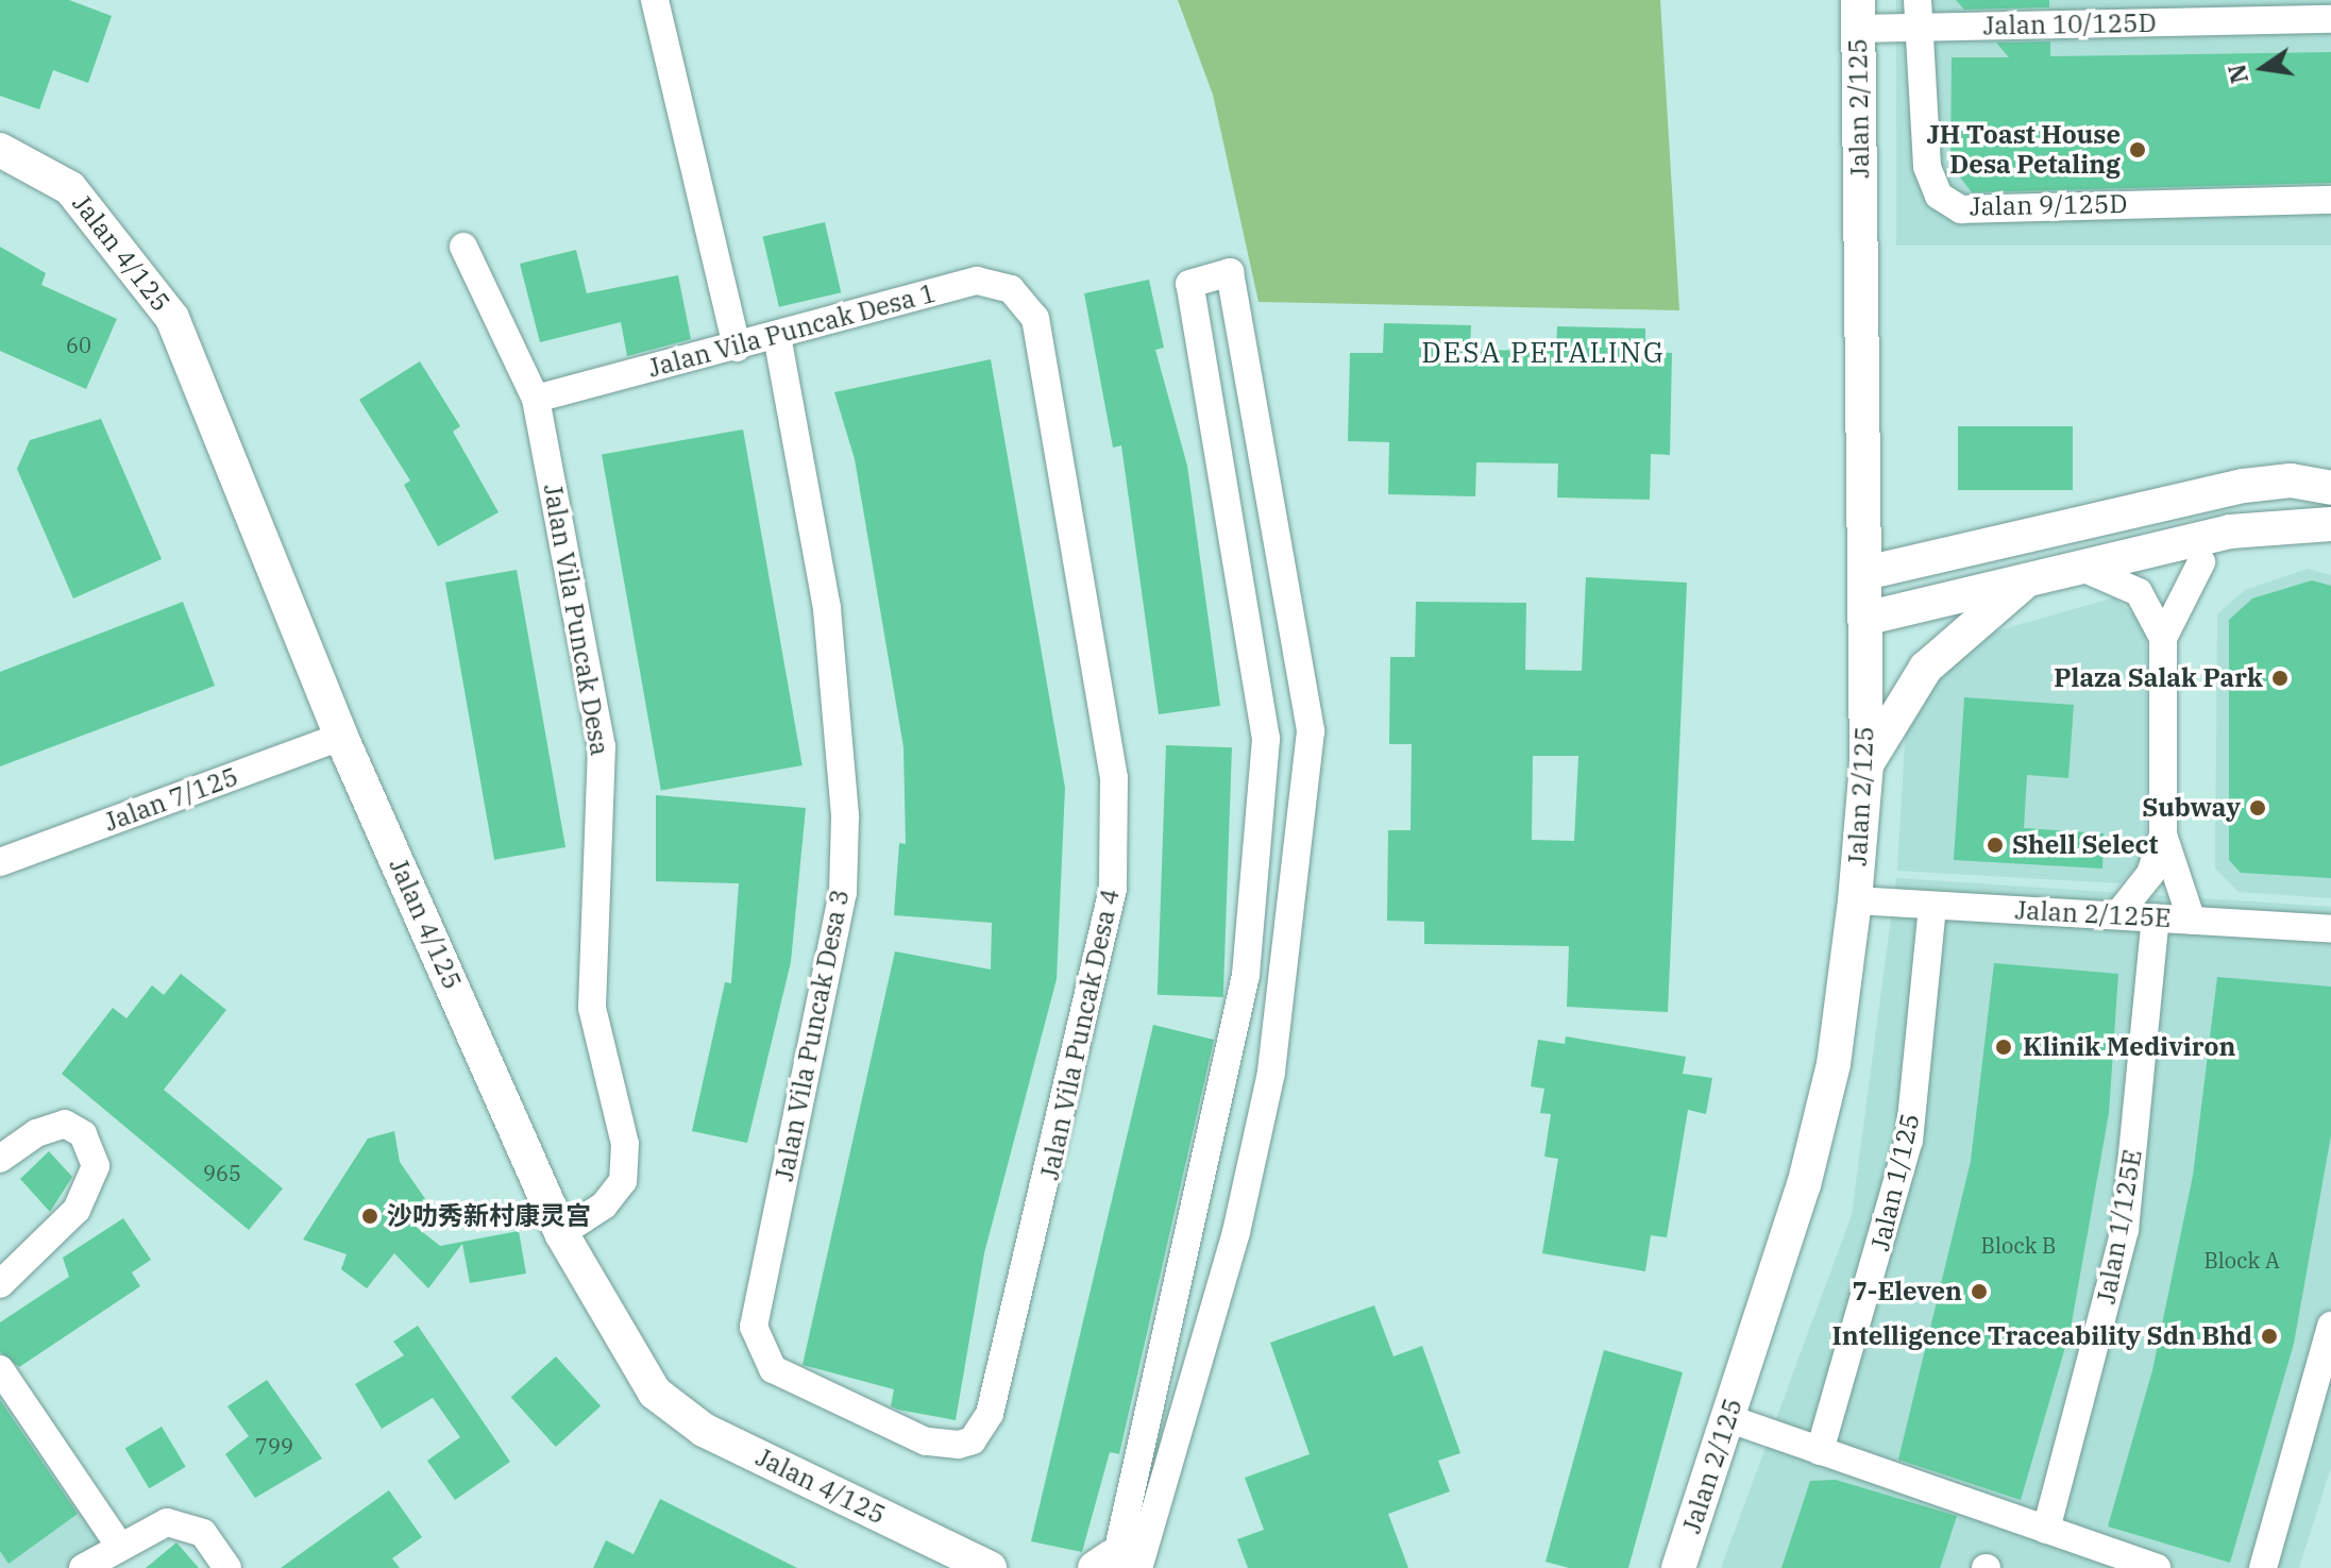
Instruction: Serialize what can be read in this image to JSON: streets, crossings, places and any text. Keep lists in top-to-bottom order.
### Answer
{
  "streets": {
    "street": [
      "Jalan 10/125D",
      "Jalan 2/125",
      "Jalan 9/125D",
      "Jalan 4/125",
      "Jalan Vila Puncak Desa 1",
      "Jalan Vila Puncak Desa",
      "Jalan 7/125",
      "Jalan 2/125E",
      "Jalan Vila Puncak Desa 4",
      "Jalan Vila Puncak Desa 3",
      "Jalan 1/125",
      "Jalan 1/125E"
    ]
  },
  "crossings": [
    ["Jalan 10/125D", "Jalan 2/125"],
    ["Jalan 10/125D", "Jalan 9/125D"],
    ["Jalan 2/125", "Jalan 2/125E"],
    ["Jalan 4/125", "Jalan Vila Puncak Desa"],
    ["Jalan 4/125", "Jalan 7/125"],
    ["Jalan Vila Puncak Desa 1", "Jalan Vila Puncak Desa"],
    ["Jalan Vila Puncak Desa 1", "Jalan Vila Puncak Desa 4"],
    ["Jalan Vila Puncak Desa 1", "Jalan Vila Puncak Desa 3"],
    ["Jalan 2/125E", "Jalan 1/125"],
    ["Jalan 2/125E", "Jalan 1/125E"],
    ["Jalan Vila Puncak Desa 4", "Jalan Vila Puncak Desa 3"]
  ],
  "districts": ["DESA PETALING"],
  "places": [
    "JH Toast House Desa Petaling",
    "Plaza Salak Park",
    "Subway",
    "Shell Select",
    "Klinik Mediviron",
    "沙叻秀新村康灵宫",
    "7-Eleven",
    "Intelligence Traceability Sdn Bhd"
  ],
  "house_numbers": [
    "60",
    "965",
    "Block B",
    "Block A",
    "799"
  ],
  "north": "left"
}
